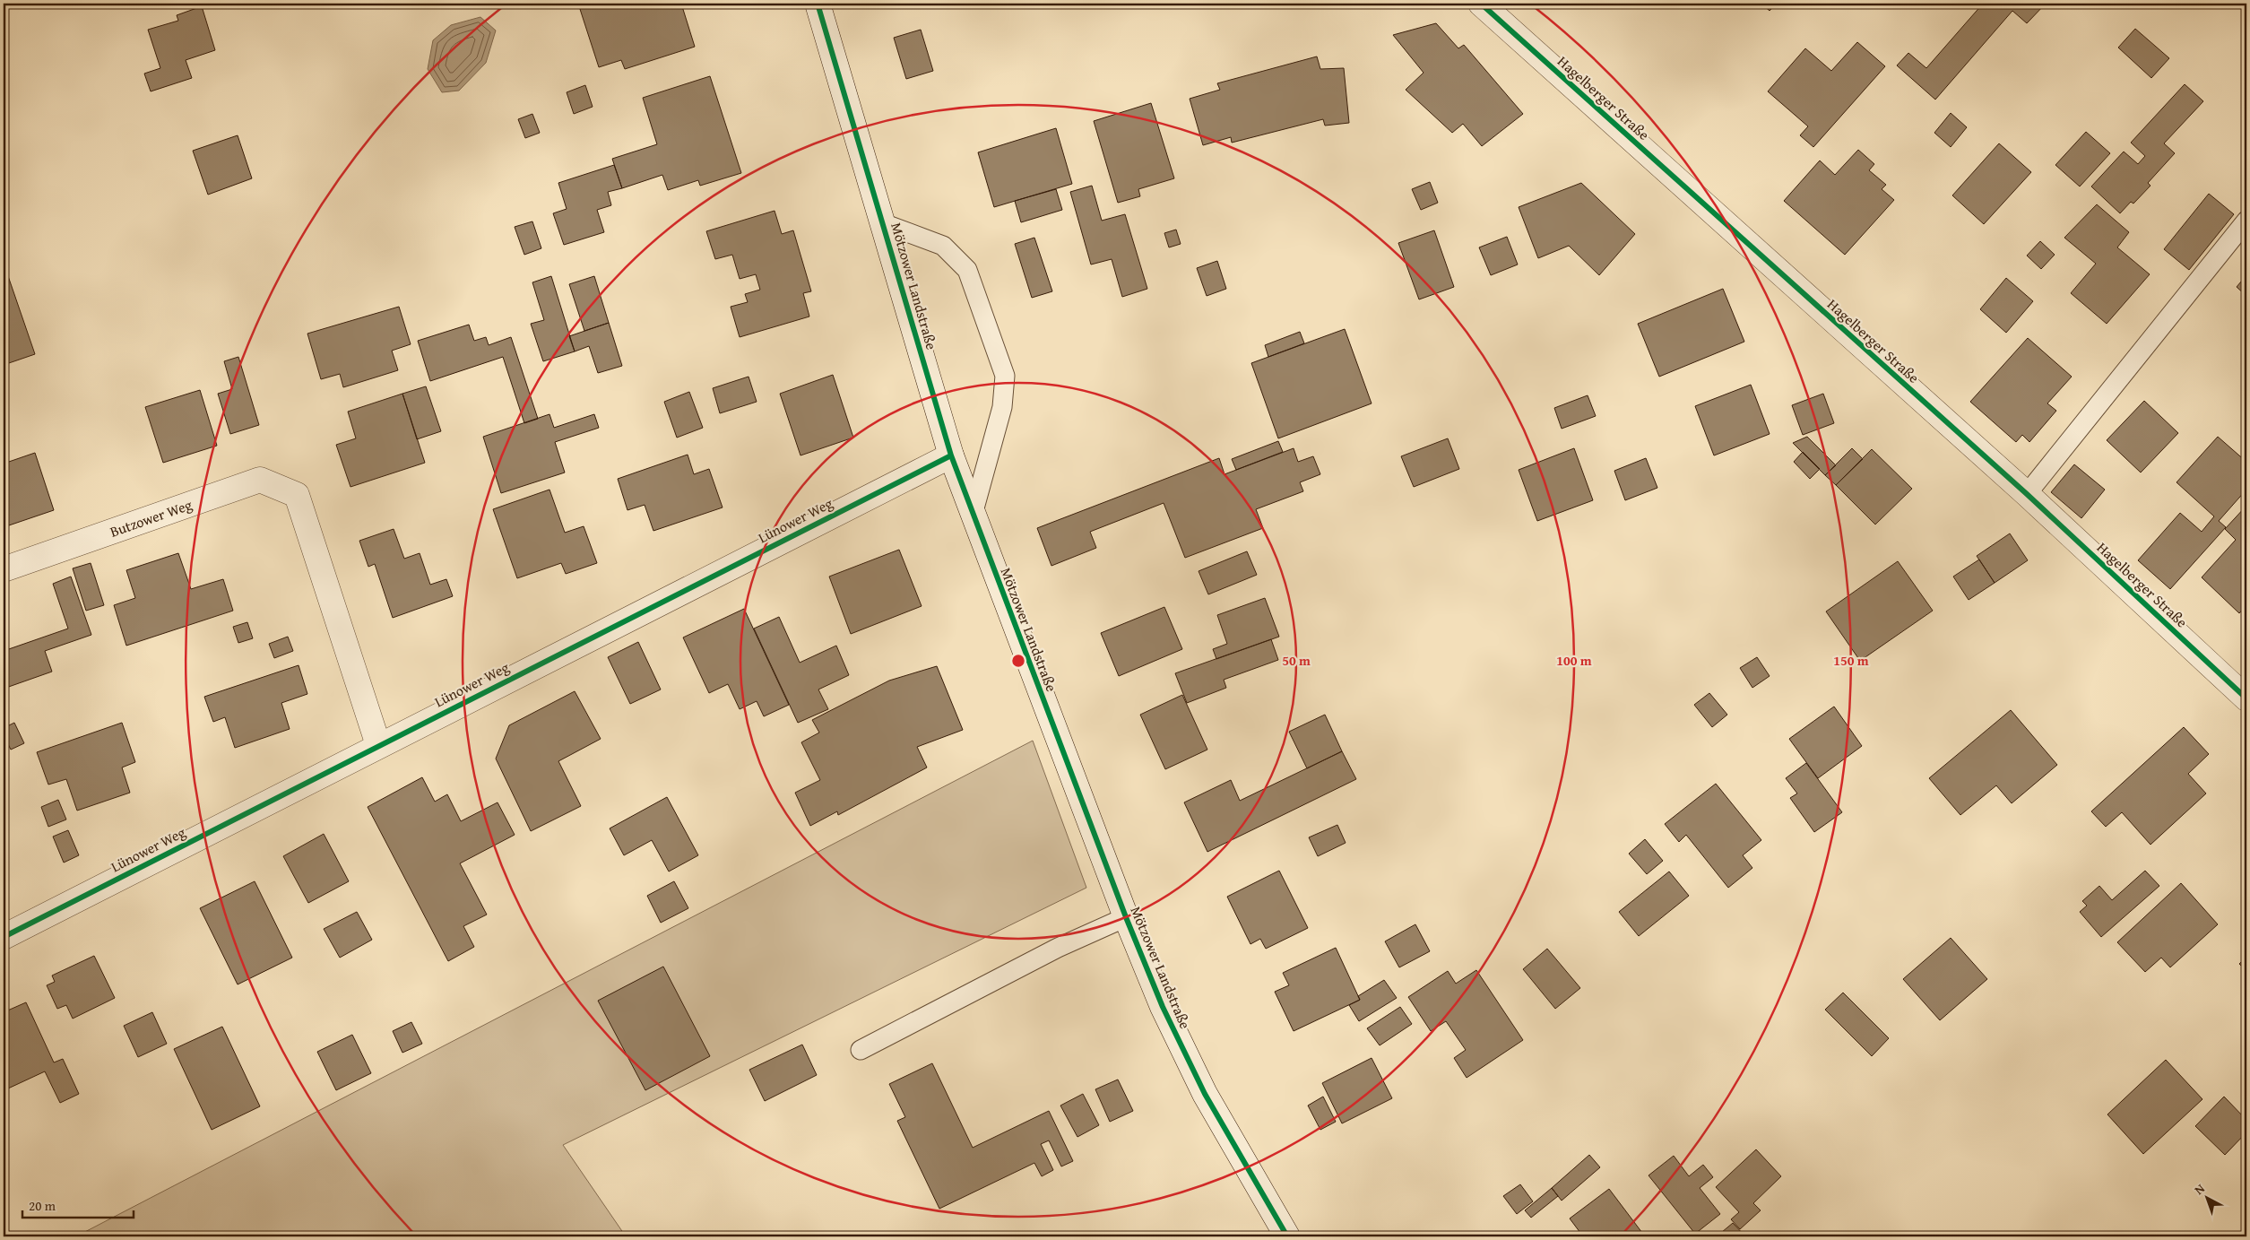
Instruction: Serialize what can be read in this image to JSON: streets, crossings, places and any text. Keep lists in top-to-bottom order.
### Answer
{
  "streets": {
    "street": [
      "Hagelberger Straße",
      "Mötzower Landstraße",
      "Butzower Weg",
      "Lünower Weg"
    ]
  },
  "crossings": [
    ["Mötzower Landstraße", "Lünower Weg"],
    ["Butzower Weg", "Lünower Weg"]
  ],
  "scale_bar": "20 m",
  "north": "top left",
  "rings": ["50 m", "100 m", "150 m"]
}
